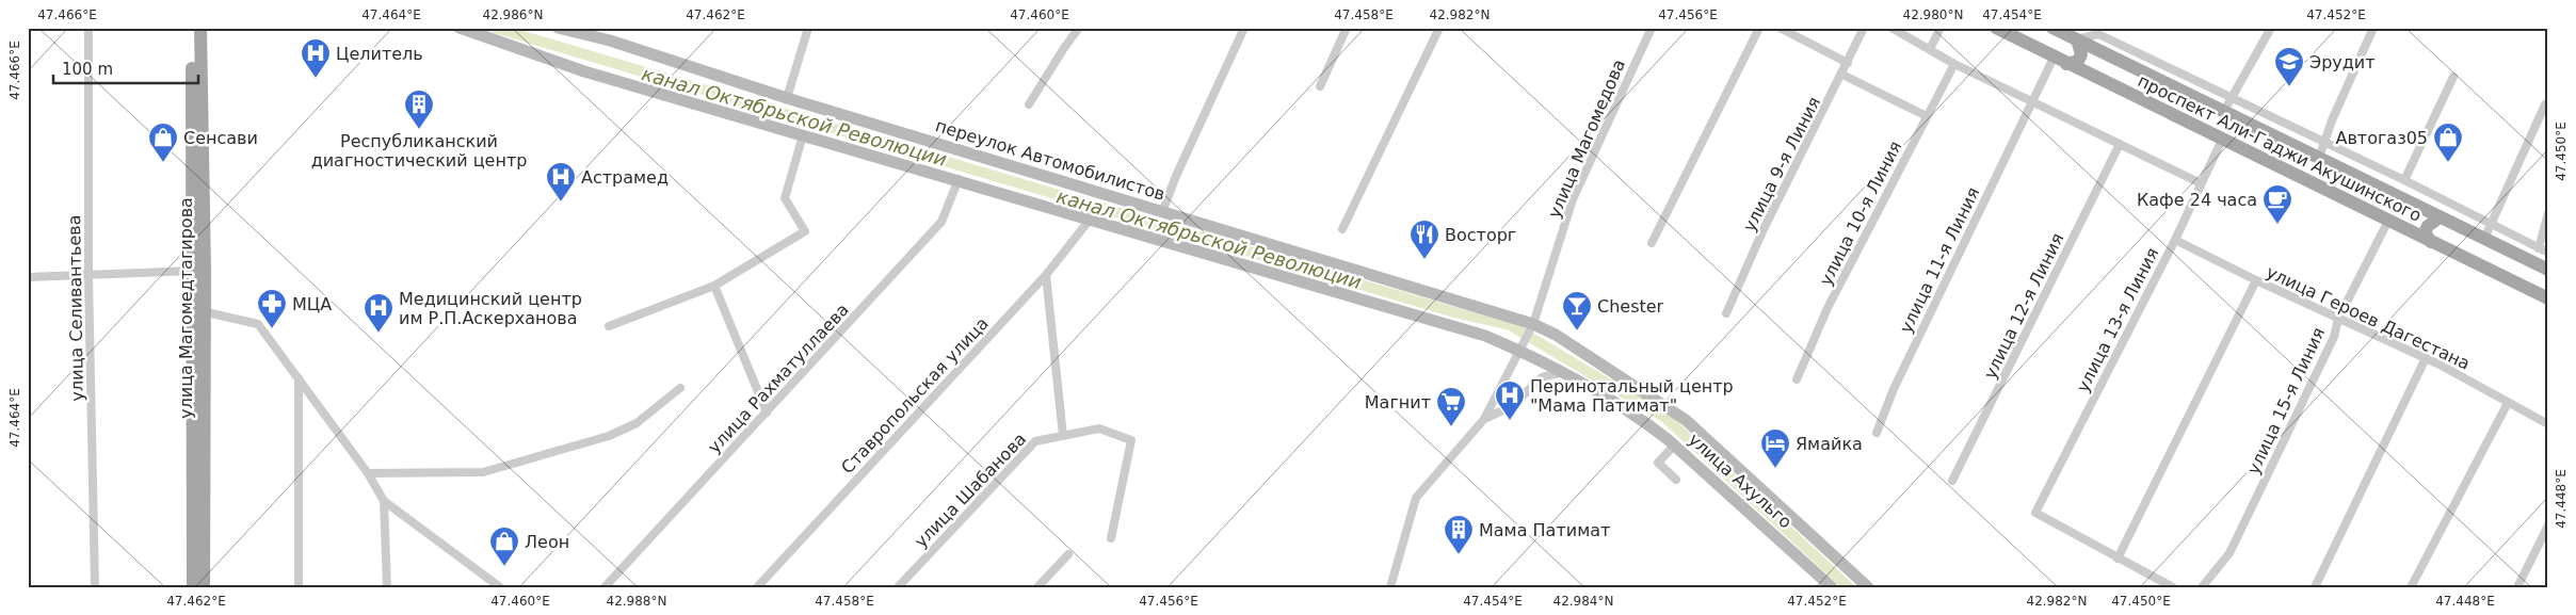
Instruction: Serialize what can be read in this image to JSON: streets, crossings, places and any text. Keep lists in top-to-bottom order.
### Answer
{
  "streets": {
    "main road": [
      "проспект Али-Гаджи Акушинского",
      "переулок Автомобилистов",
      "улица Магомедтагирова",
      "улица Ахульго"
    ],
    "street": [
      "улица Магомедова",
      "улица 9-я Линия",
      "улица 10-я Линия",
      "улица 11-я Линия",
      "улица 12-я Линия",
      "улица Селивантьева",
      "улица Героев Дагестана",
      "улица 13-я Линия",
      "улица Рахматуллаева",
      "Ставропольская улица",
      "улица 15-я Линия",
      "улица Шабанова"
    ]
  },
  "crossings": [
    ["улица Магомедова", "переулок Автомобилистов"],
    ["улица Магомедова", "улица Ахульго"],
    ["проспект Али-Гаджи Акушинского", "улица 11-я Линия"],
    ["проспект Али-Гаджи Акушинского", "улица 13-я Линия"],
    ["проспект Али-Гаджи Акушинского", "улица 15-я Линия"],
    ["улица Героев Дагестана", "улица 13-я Линия"],
    ["улица Героев Дагестана", "улица 15-я Линия"]
  ],
  "water": ["канал Октябрьской Революции"],
  "places": {
    "hospital": [
      "Целитель",
      "Астрамед",
      "Медицинский центр им Р.П.Аскерханова",
      "Перинотальный центр \"Мама Патимат\""
    ],
    "school or university": ["Эрудит"],
    "building": ["Республиканский диагностический центр", "Мама Патимат"],
    "shop": ["Сенсави", "Автогаз05", "Леон"],
    "cafe": ["Кафе 24 часа"],
    "restaurant": ["Восторг"],
    "pharmacy": ["МЦА"],
    "bar": ["Chester"],
    "supermarket": ["Магнит"],
    "hotel": ["Ямайка"]
  },
  "scale_bar": "100 m",
  "coordinates": [
    "47.466°E",
    "47.464°E",
    "42.986°N",
    "47.462°E",
    "47.460°E",
    "47.458°E",
    "42.982°N",
    "47.456°E",
    "42.980°N",
    "47.454°E",
    "47.452°E",
    "47.450°E",
    "47.448°E",
    "42.988°N",
    "42.984°N"
  ]
}
